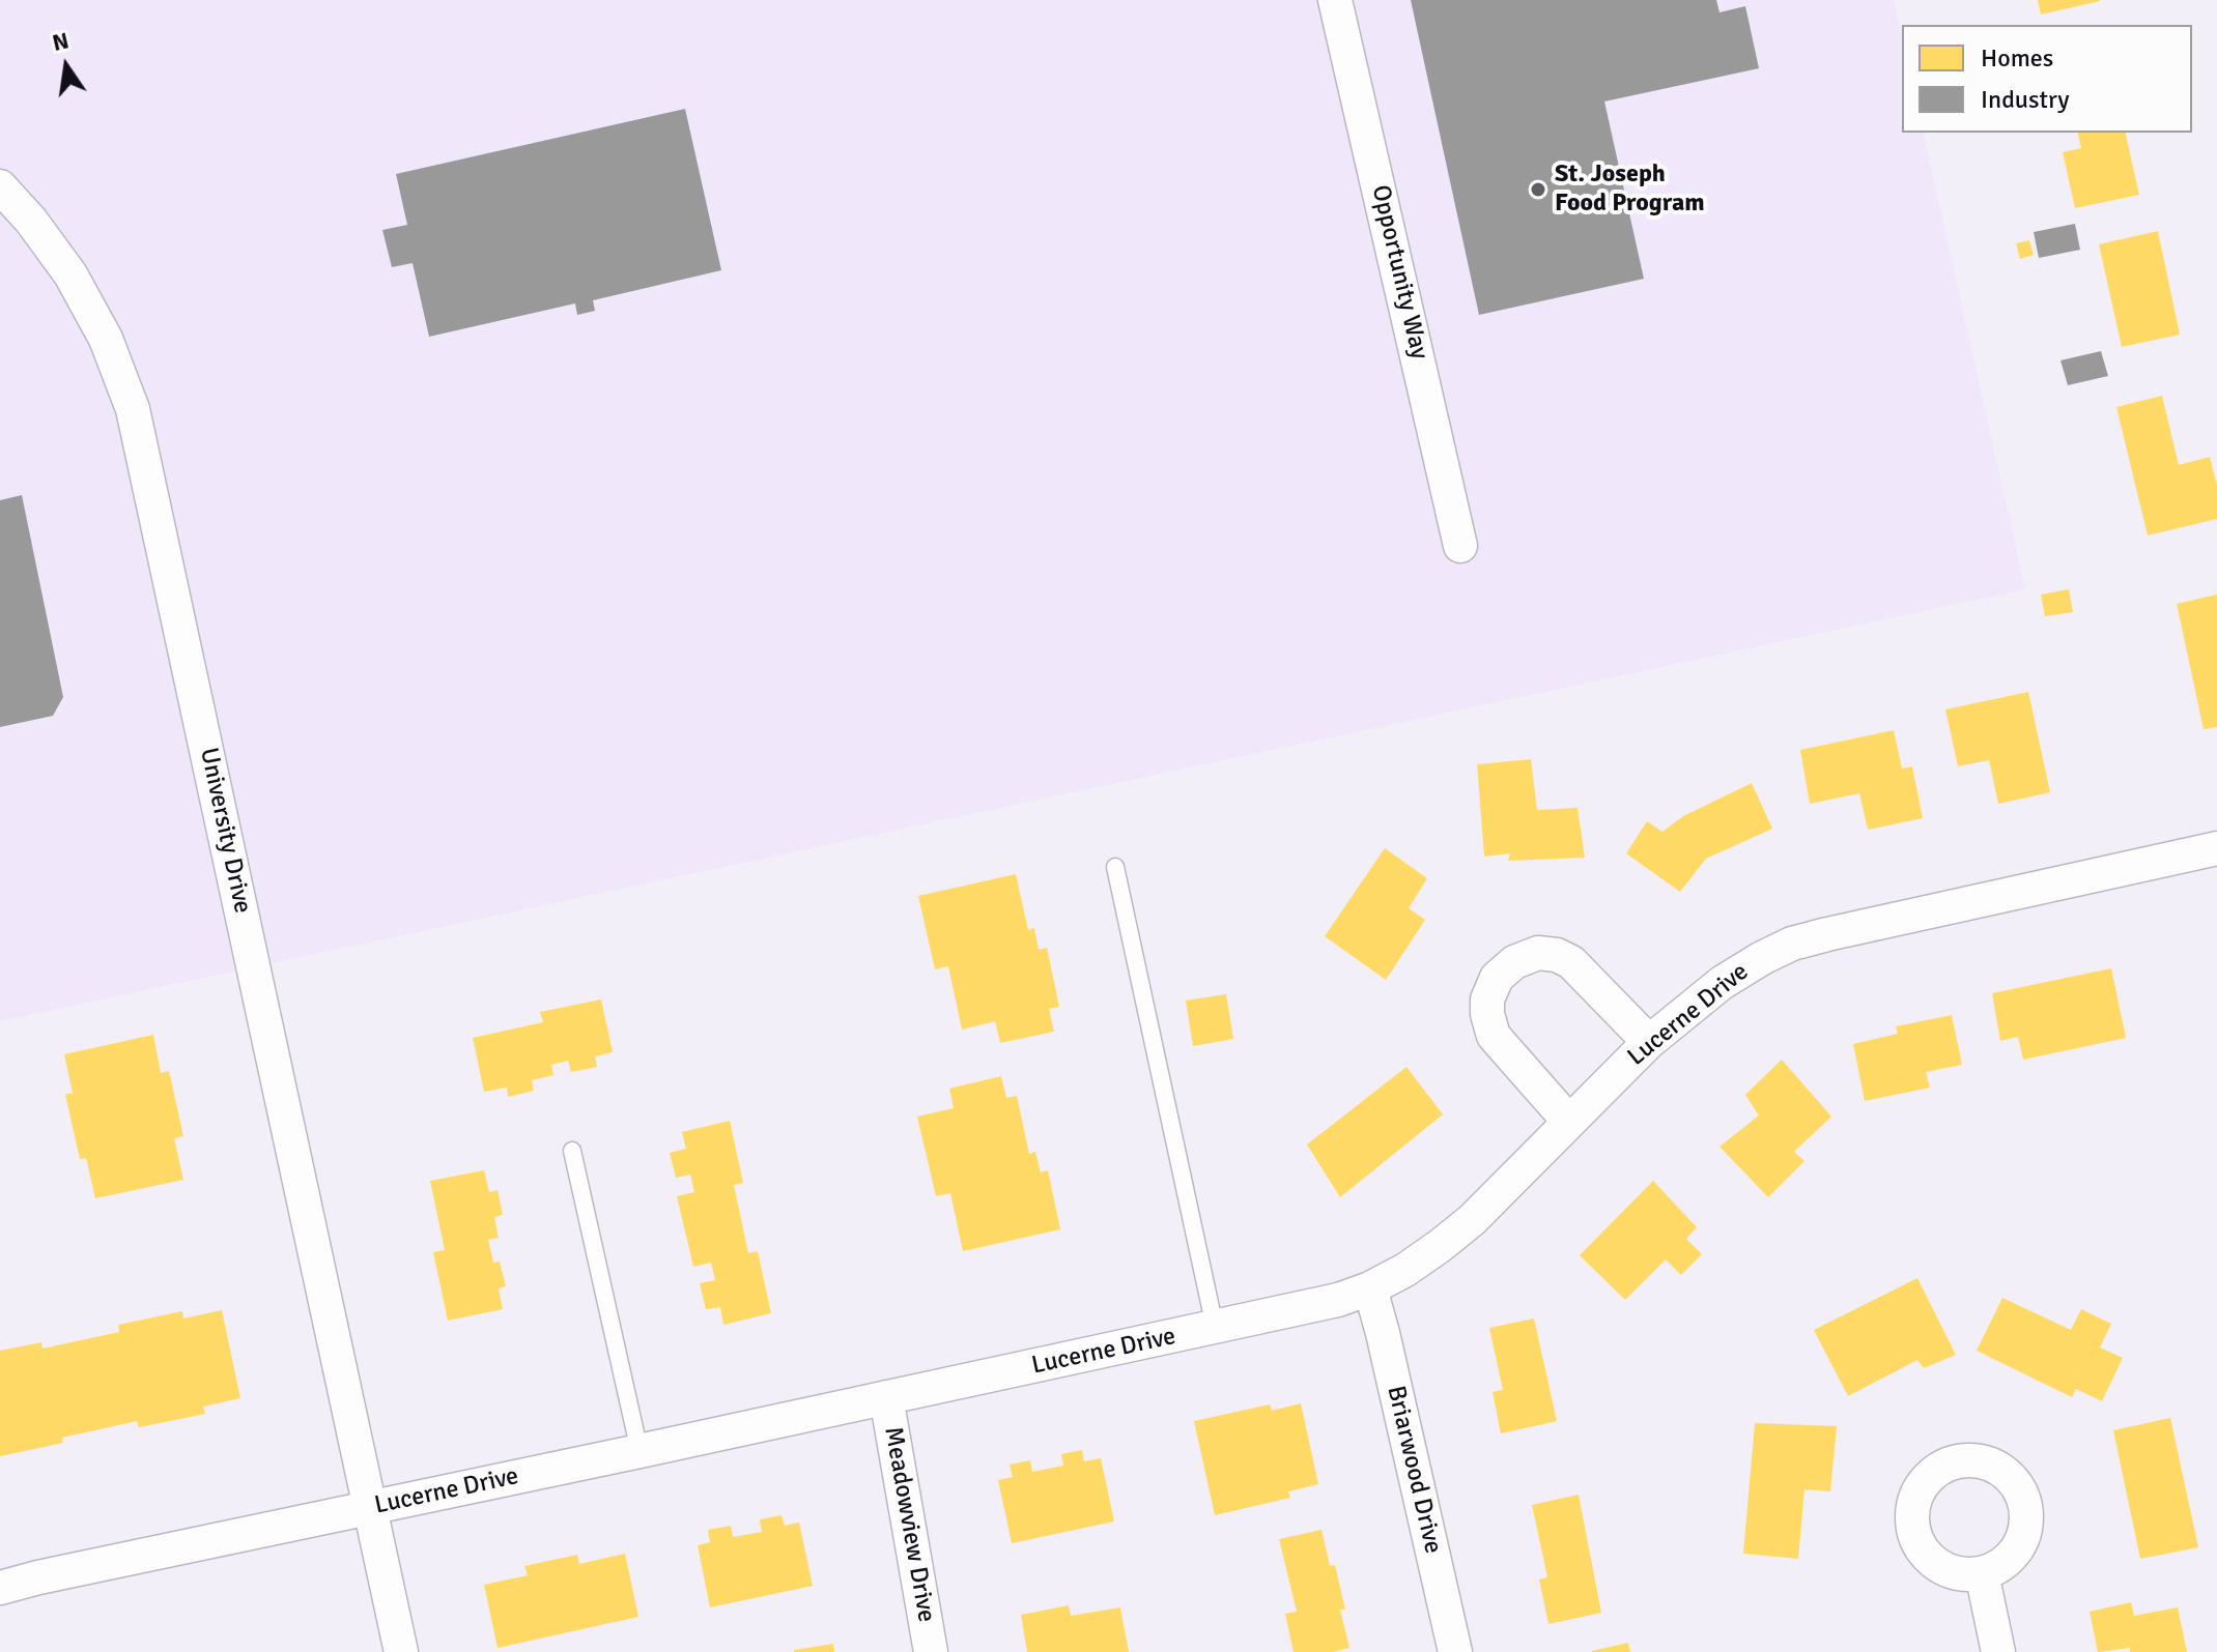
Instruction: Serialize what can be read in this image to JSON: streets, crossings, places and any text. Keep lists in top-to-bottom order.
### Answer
{
  "streets": {
    "street": [
      "Opportunity Way",
      "University Drive",
      "Lucerne Drive",
      "Briarwood Drive",
      "Meadowview Drive"
    ]
  },
  "crossings": [
    ["University Drive", "Lucerne Drive"],
    ["Lucerne Drive", "Briarwood Drive"],
    ["Lucerne Drive", "Meadowview Drive"]
  ],
  "places": ["St. Joseph Food Program"],
  "legend": ["Homes", "Industry"],
  "north": "top"
}
